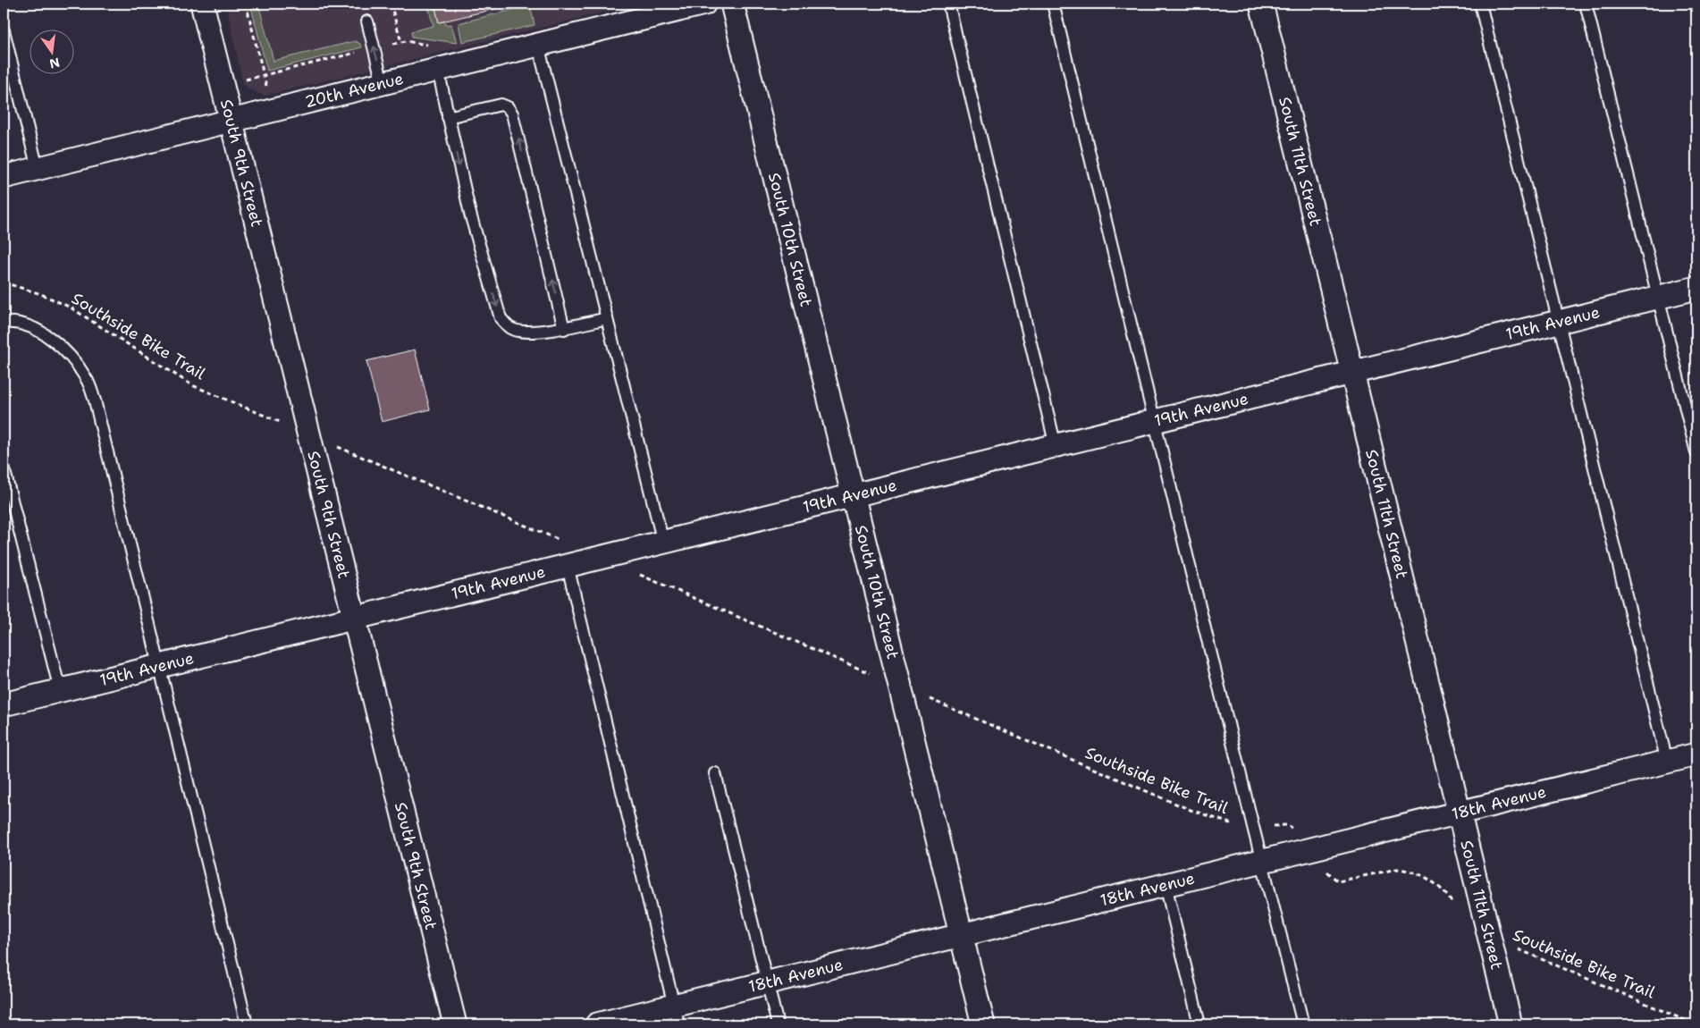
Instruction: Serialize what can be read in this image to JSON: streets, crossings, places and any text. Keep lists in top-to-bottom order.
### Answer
{
  "streets": {
    "street": [
      "20th Avenue",
      "South 11th Street",
      "South 9th Street",
      "South 10th Street",
      "19th Avenue",
      "18th Avenue"
    ],
    "path": ["Southside Bike Trail"]
  },
  "crossings": [
    ["20th Avenue", "South 9th Street"],
    ["South 11th Street", "19th Avenue"],
    ["South 11th Street", "Southside Bike Trail"],
    ["South 11th Street", "18th Avenue"],
    ["South 9th Street", "19th Avenue"],
    ["South 9th Street", "Southside Bike Trail"],
    ["South 10th Street", "19th Avenue"],
    ["South 10th Street", "Southside Bike Trail"],
    ["South 10th Street", "18th Avenue"],
    ["Southside Bike Trail", "18th Avenue"]
  ],
  "north": "bottom"
}
